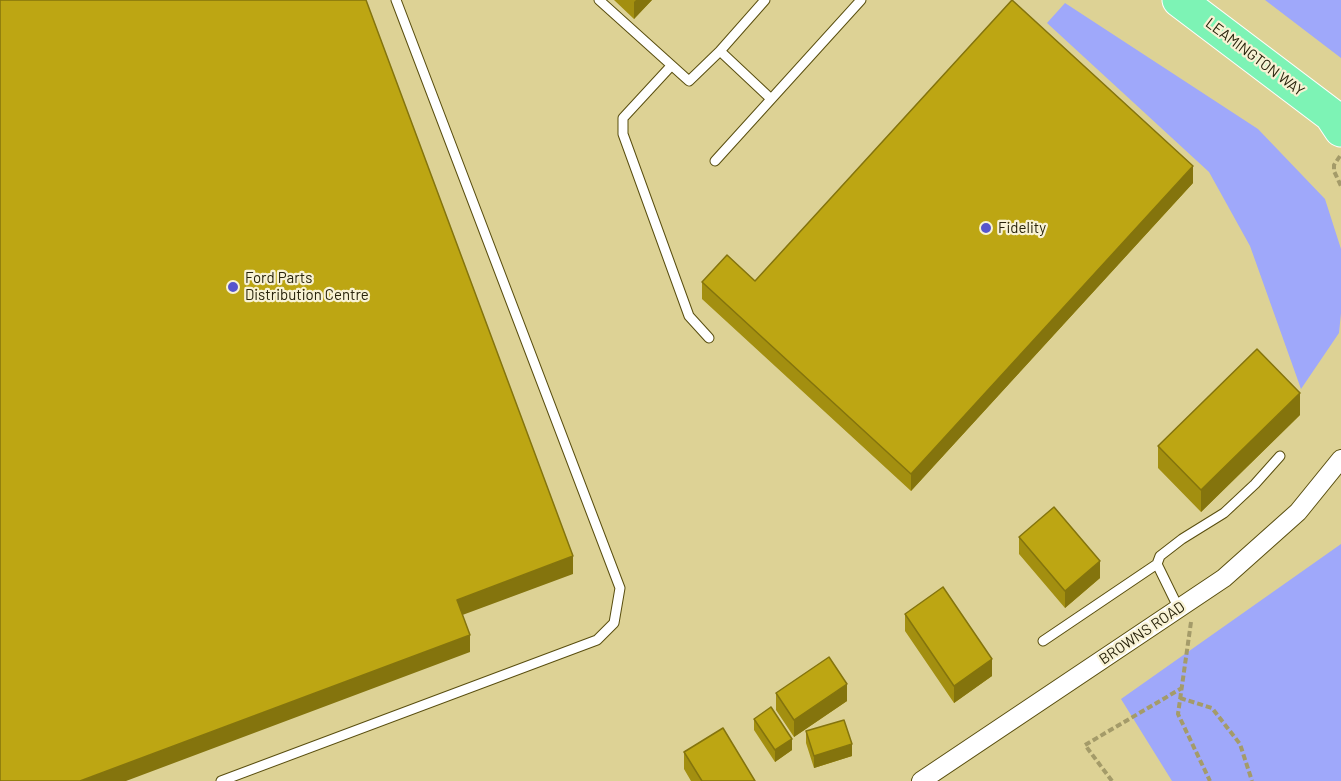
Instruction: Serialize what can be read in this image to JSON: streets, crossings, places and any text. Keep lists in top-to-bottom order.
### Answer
{
  "streets": {
    "highway": ["LEAMINGTON WAY"],
    "street": ["BROWNS ROAD"]
  },
  "places": ["Fidelity", "Ford Parts Distribution Centre"]
}
